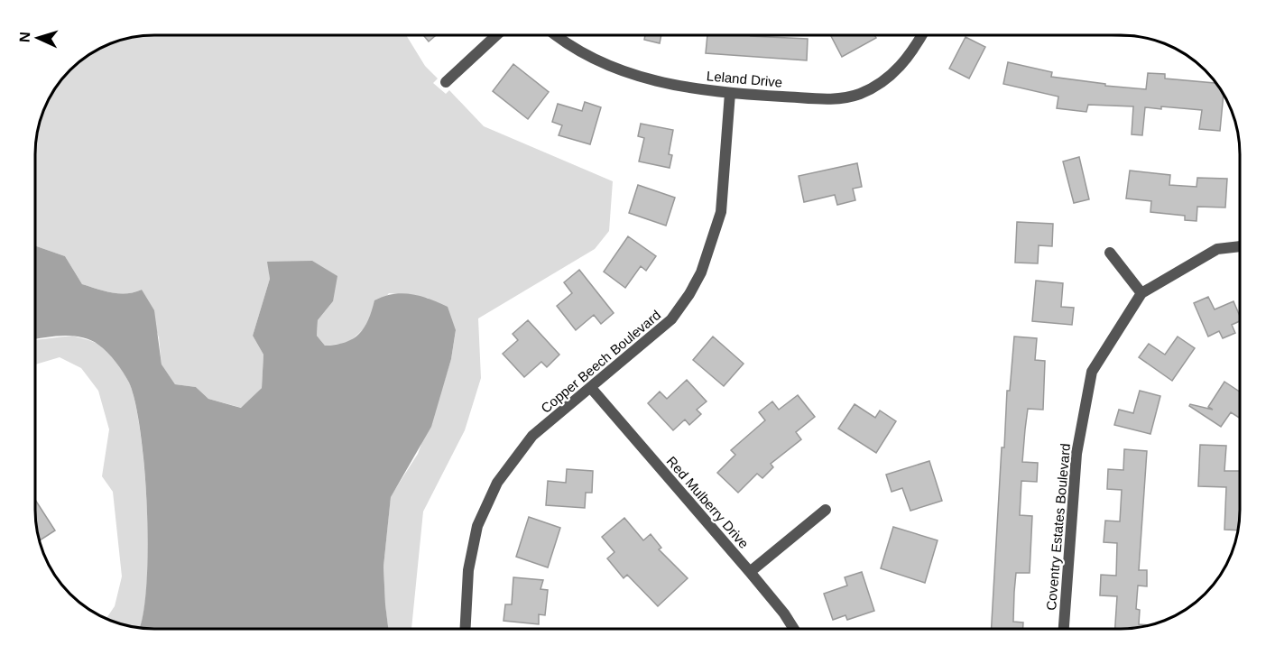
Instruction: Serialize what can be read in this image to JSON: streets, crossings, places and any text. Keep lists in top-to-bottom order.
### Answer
{
  "streets": {
    "street": [
      "Leland Drive",
      "Copper Beech Boulevard",
      "Red Mulberry Drive",
      "Coventry Estates Boulevard"
    ]
  },
  "crossings": [
    ["Leland Drive", "Copper Beech Boulevard"],
    ["Copper Beech Boulevard", "Red Mulberry Drive"]
  ],
  "north": "left"
}
